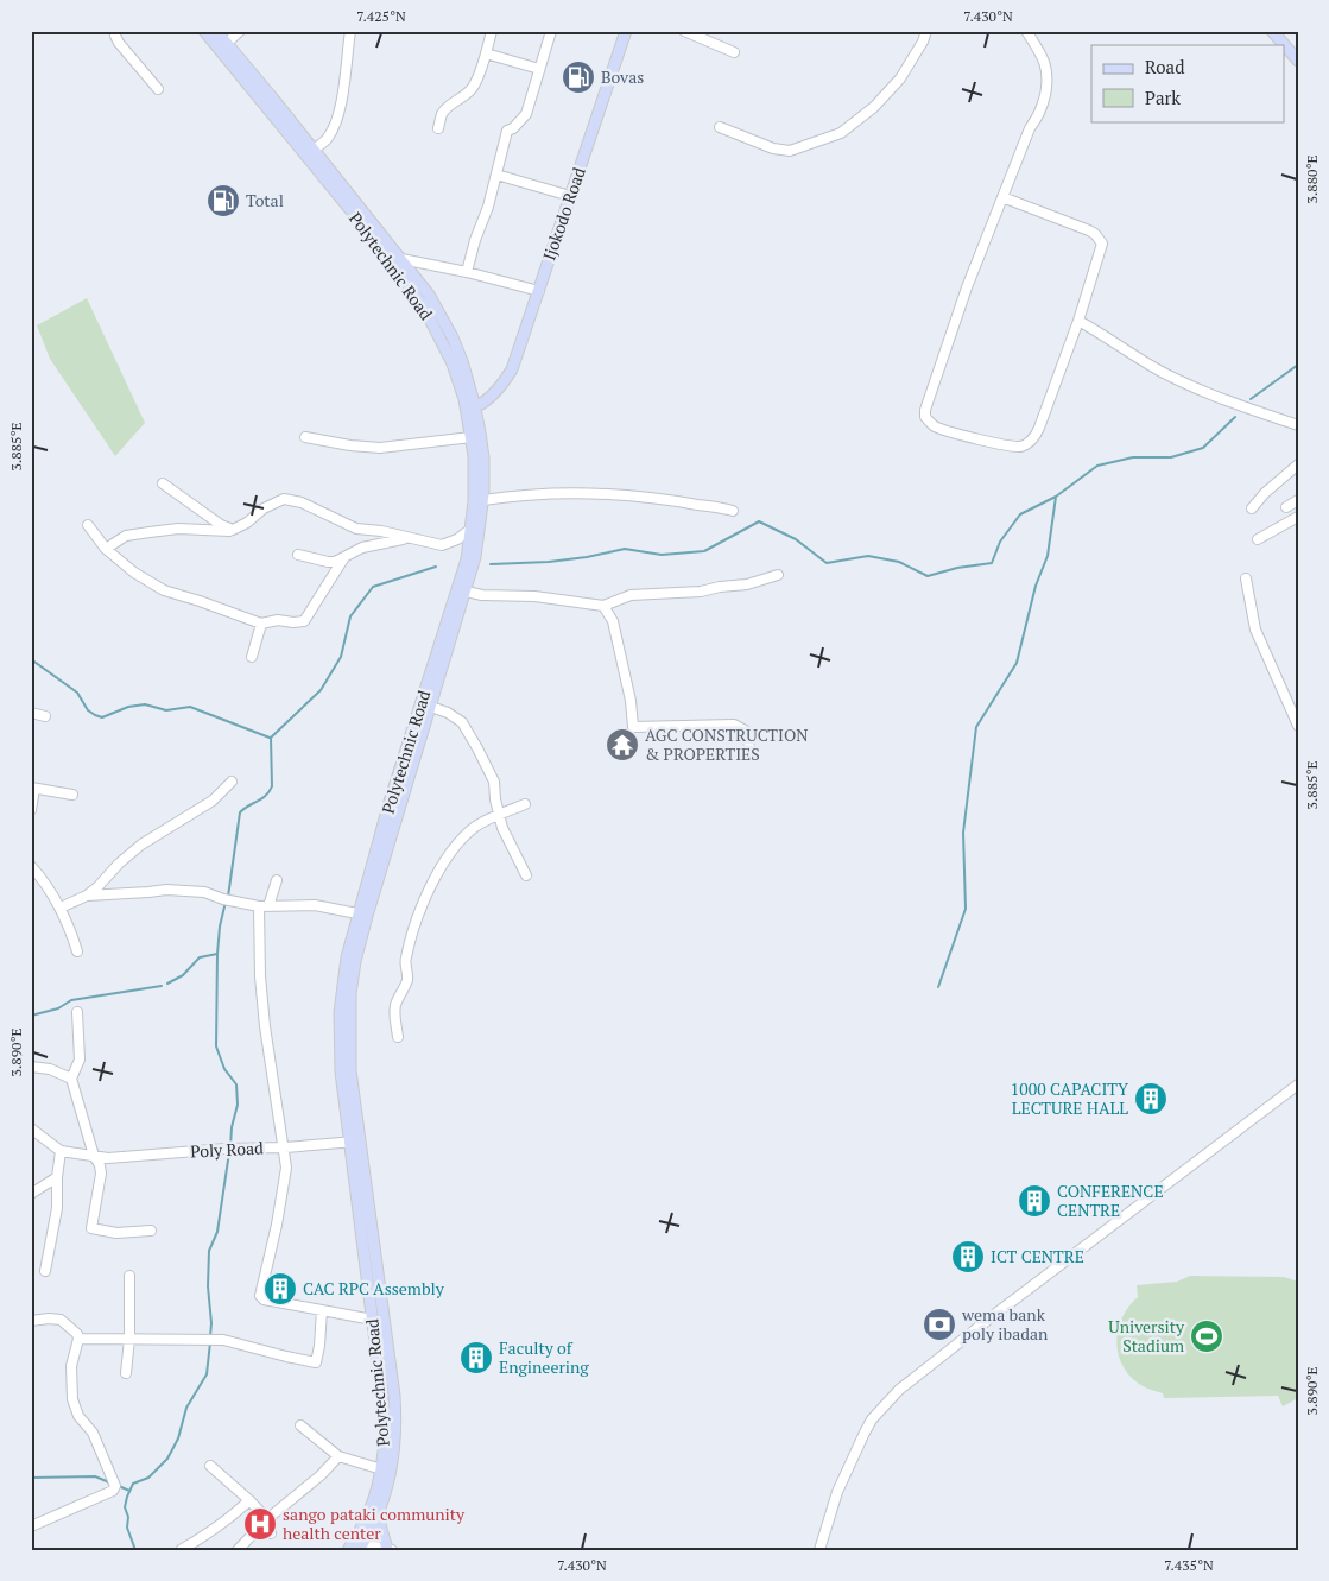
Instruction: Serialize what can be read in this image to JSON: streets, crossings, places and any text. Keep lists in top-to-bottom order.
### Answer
{
  "streets": {
    "main road": ["Ijokodo Road", "Polytechnic Road"],
    "street": ["Poly Road"]
  },
  "crossings": [
    ["Ijokodo Road", "Polytechnic Road"],
    ["Polytechnic Road", "Poly Road"]
  ],
  "places": {
    "fuel station": ["Bovas", "Total"],
    "temple": ["AGC CONSTRUCTION & PROPERTIES"],
    "building": [
      "1000 CAPACITY LECTURE HALL",
      "CONFERENCE CENTRE",
      "ICT CENTRE",
      "CAC RPC Assembly",
      "Faculty of Engineering"
    ],
    "bank": ["wema bank poly ibadan"],
    "sports": ["University Stadium"],
    "hospital": ["sango pataki community health center"]
  },
  "legend": ["Road", "Park"],
  "coordinates": [
    "7.425°N",
    "7.430°N",
    "3.880°E",
    "3.885°E",
    "3.890°E",
    "7.435°N"
  ]
}
